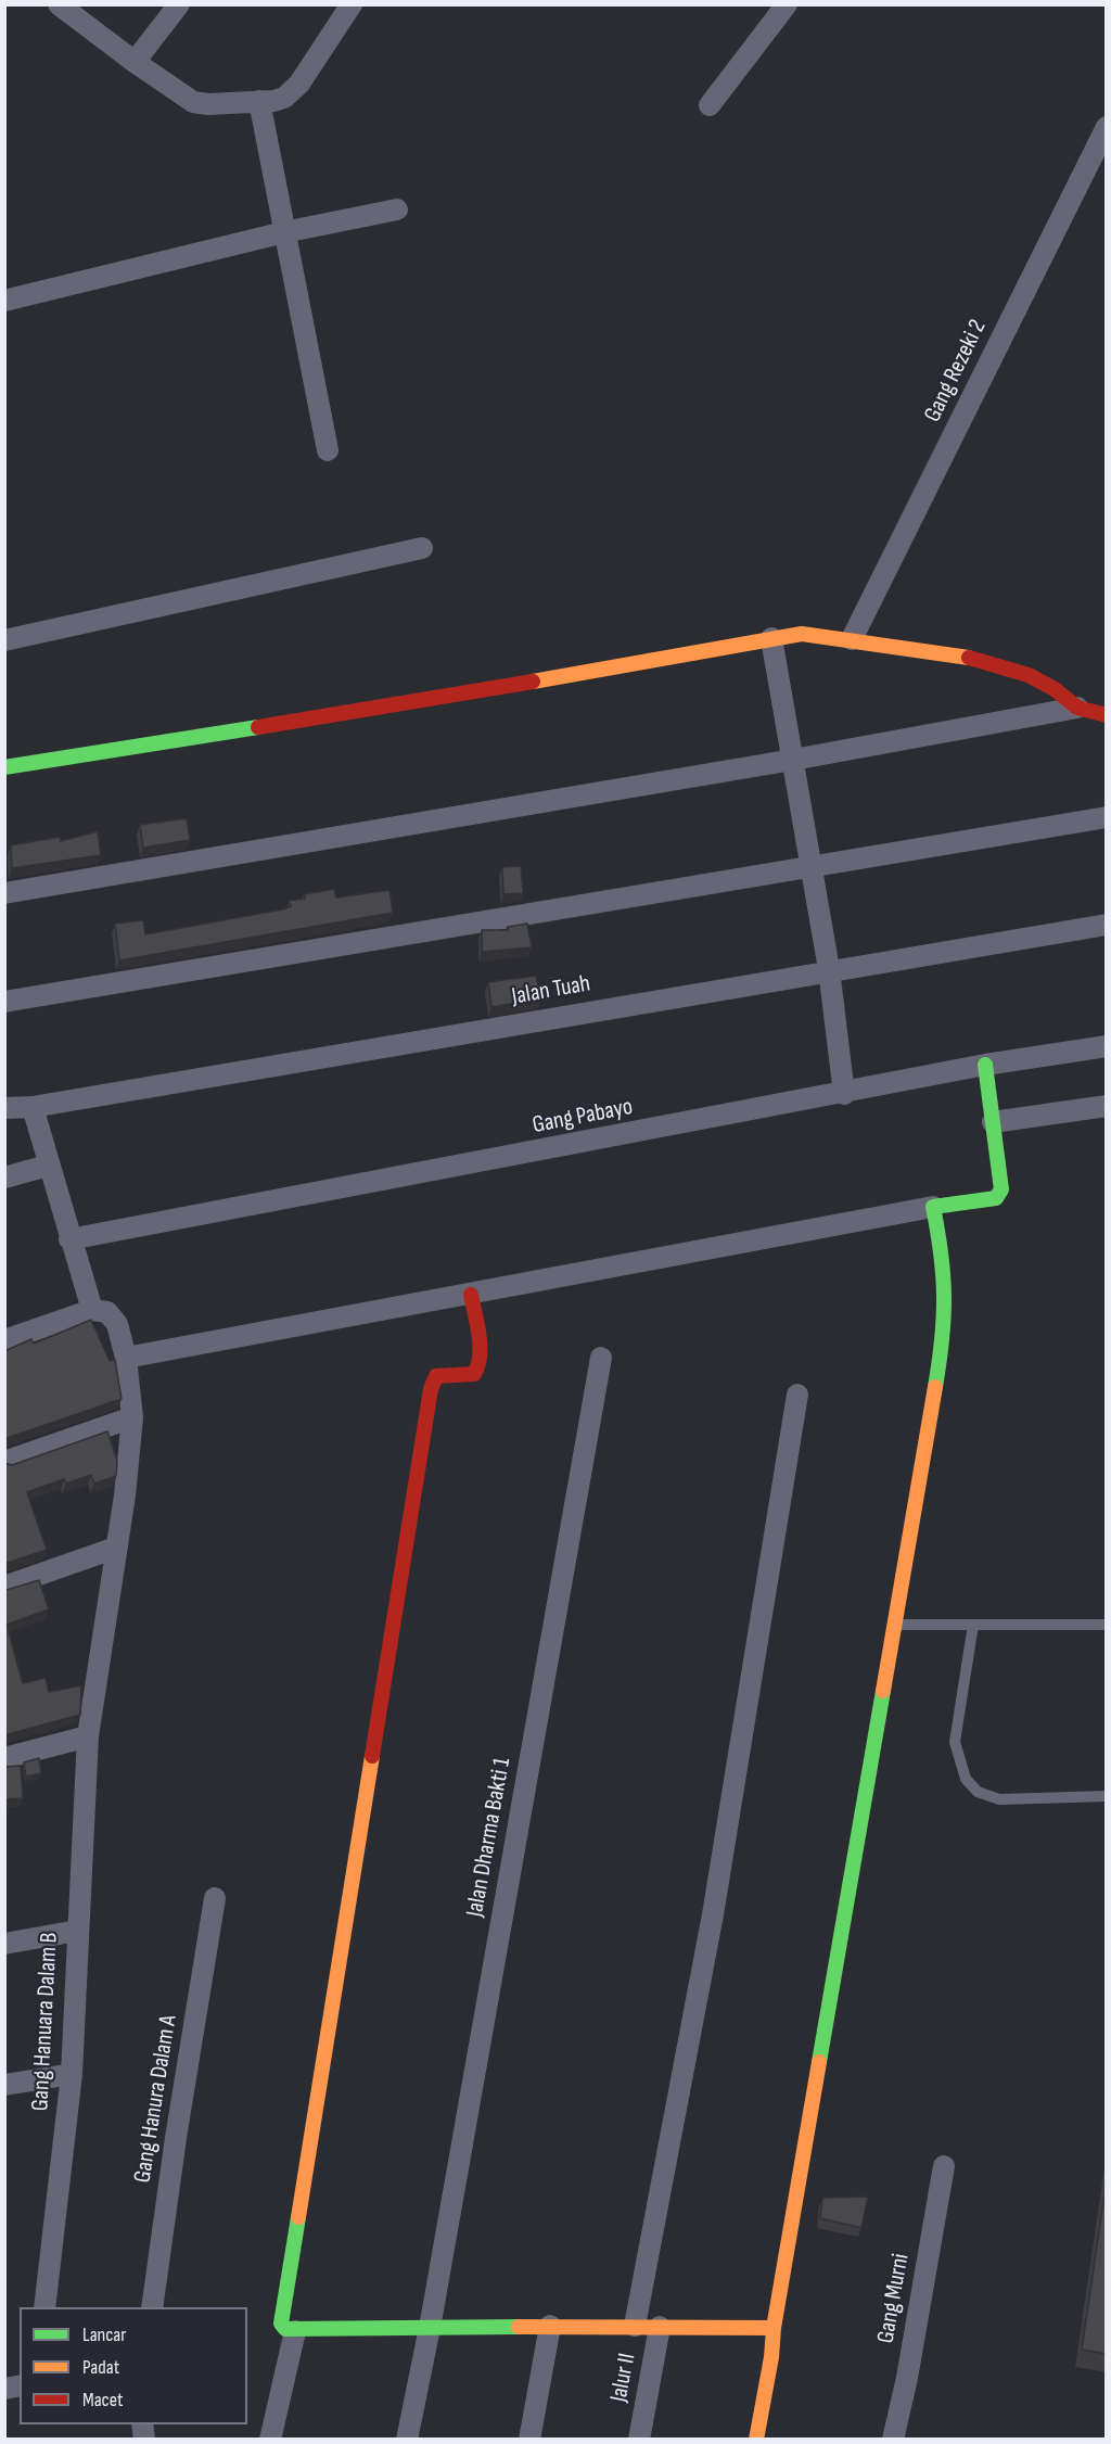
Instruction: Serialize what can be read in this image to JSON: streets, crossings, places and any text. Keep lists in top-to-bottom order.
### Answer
{
  "streets": {
    "street": [
      "Gang Rezeki 2",
      "Jalan Tuah",
      "Gang Pabayo",
      "Jalan Dharma Bakti 1",
      "Gang Hanuara Dalam B",
      "Gang Hanura Dalam A",
      "Gang Murni",
      "Jalur II"
    ]
  },
  "crossings": [
    ["Jalan Tuah", "Gang Hanuara Dalam B"],
    ["Gang Pabayo", "Gang Hanuara Dalam B"]
  ],
  "legend": ["Lancar", "Padat", "Macet"]
}
